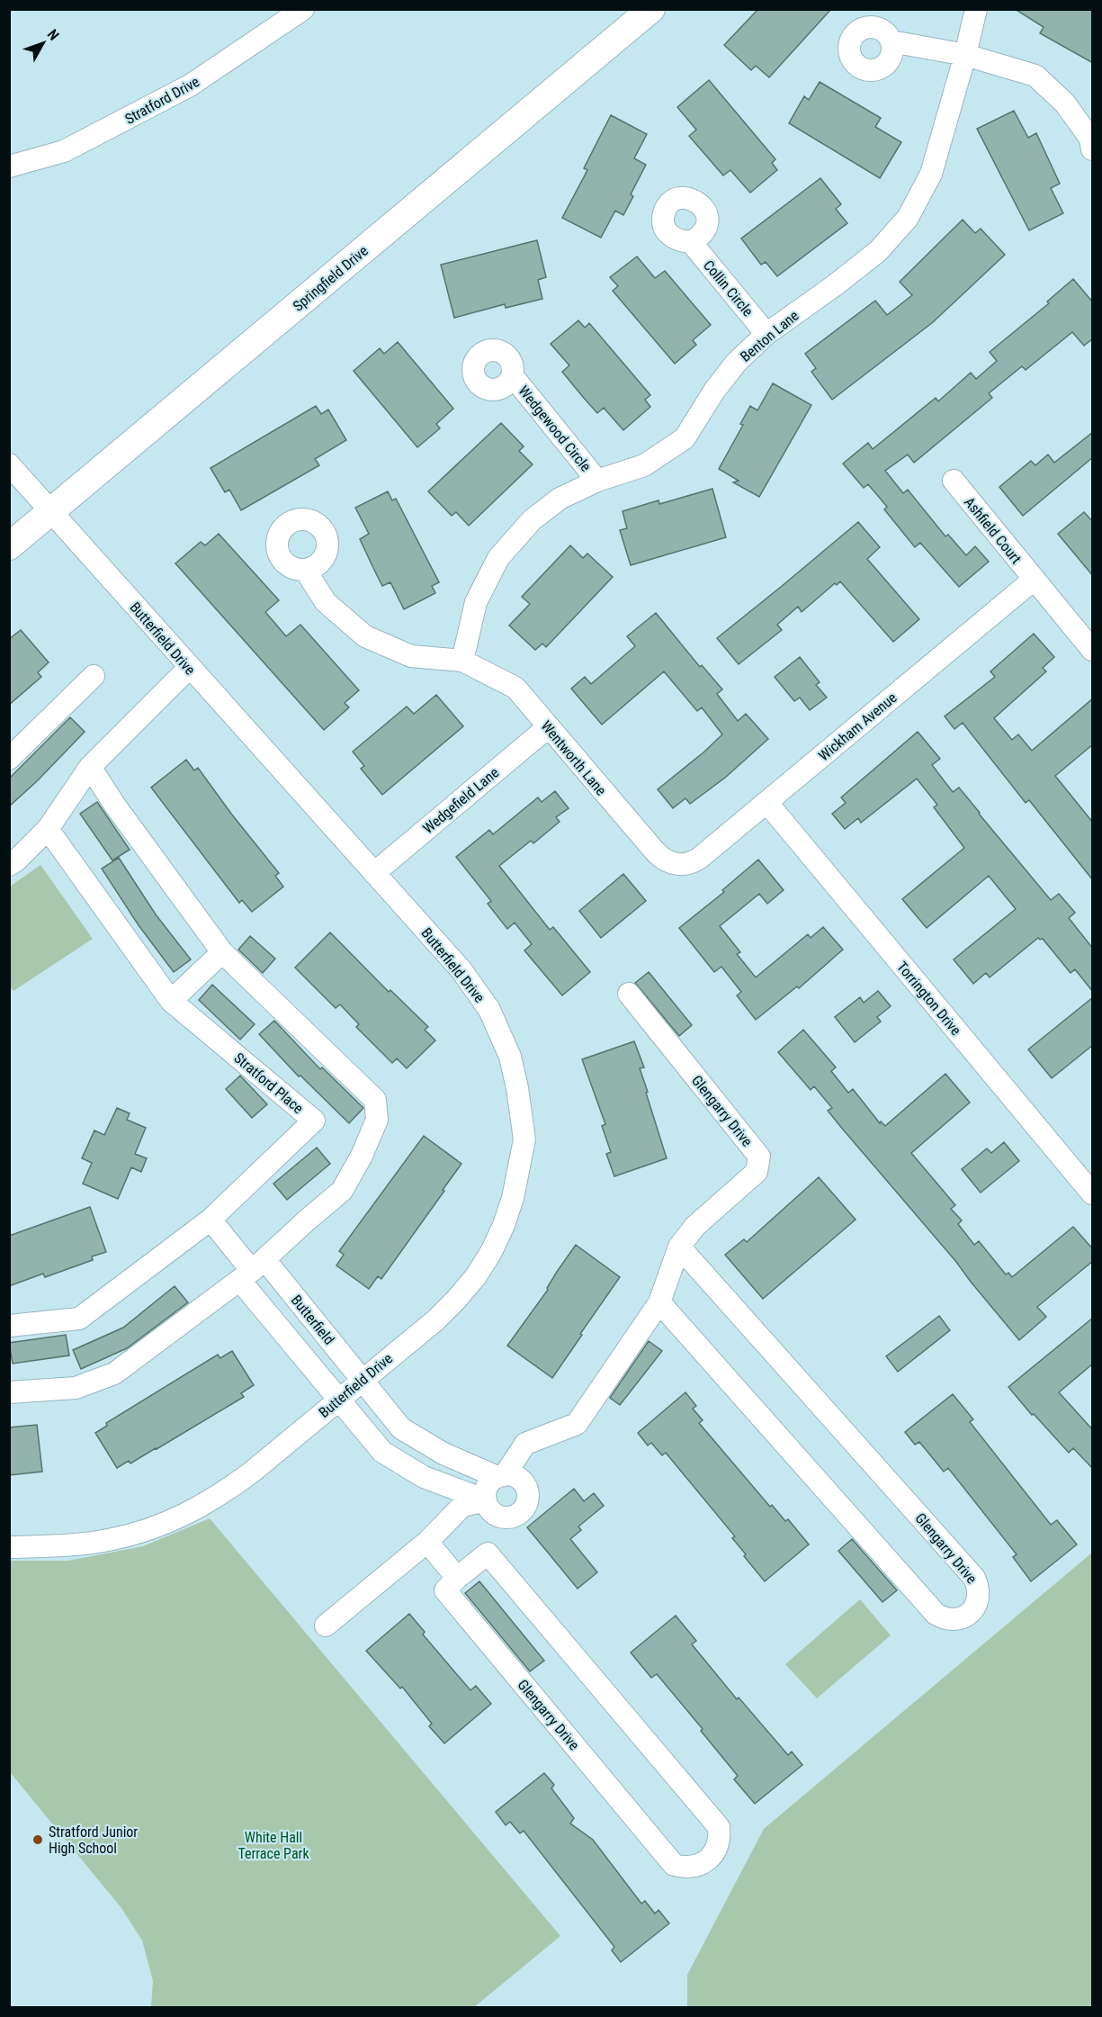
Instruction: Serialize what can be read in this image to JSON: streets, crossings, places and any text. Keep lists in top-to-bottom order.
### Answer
{
  "streets": {
    "street": [
      "Stratford Drive",
      "Springfield Drive",
      "Collin Circle",
      "Benton Lane",
      "Wedgewood Circle",
      "Ashfield Court",
      "Butterfield Drive",
      "Wickham Avenue",
      "Wentworth Lane",
      "Wedgefield Lane",
      "Torrington Drive",
      "Stratford Place",
      "Glengarry Drive",
      "Butterfield"
    ]
  },
  "crossings": [
    ["Springfield Drive", "Butterfield Drive"],
    ["Collin Circle", "Benton Lane"],
    ["Benton Lane", "Wedgewood Circle"],
    ["Benton Lane", "Wentworth Lane"],
    ["Ashfield Court", "Wickham Avenue"],
    ["Butterfield Drive", "Wedgefield Lane"],
    ["Butterfield Drive", "Butterfield"],
    ["Wickham Avenue", "Wentworth Lane"],
    ["Wickham Avenue", "Torrington Drive"],
    ["Wentworth Lane", "Wedgefield Lane"],
    ["Stratford Place", "Butterfield"]
  ],
  "parks": ["White Hall Terrace Park"],
  "places": ["Stratford Junior High School"],
  "north": "top right"
}
